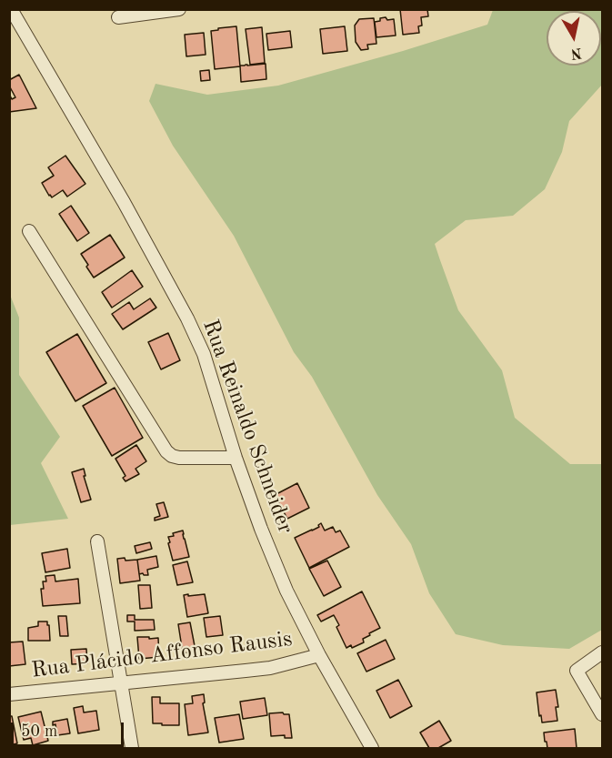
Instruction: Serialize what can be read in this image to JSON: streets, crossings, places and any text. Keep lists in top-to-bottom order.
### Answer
{
  "streets": {
    "street": ["Rua Reinaldo Schneider", "Rua Plácido Affonso Rausis"]
  },
  "crossings": [
    ["Rua Reinaldo Schneider", "Rua Plácido Affonso Rausis"]
  ],
  "scale_bar": "50 m",
  "north": "bottom"
}
